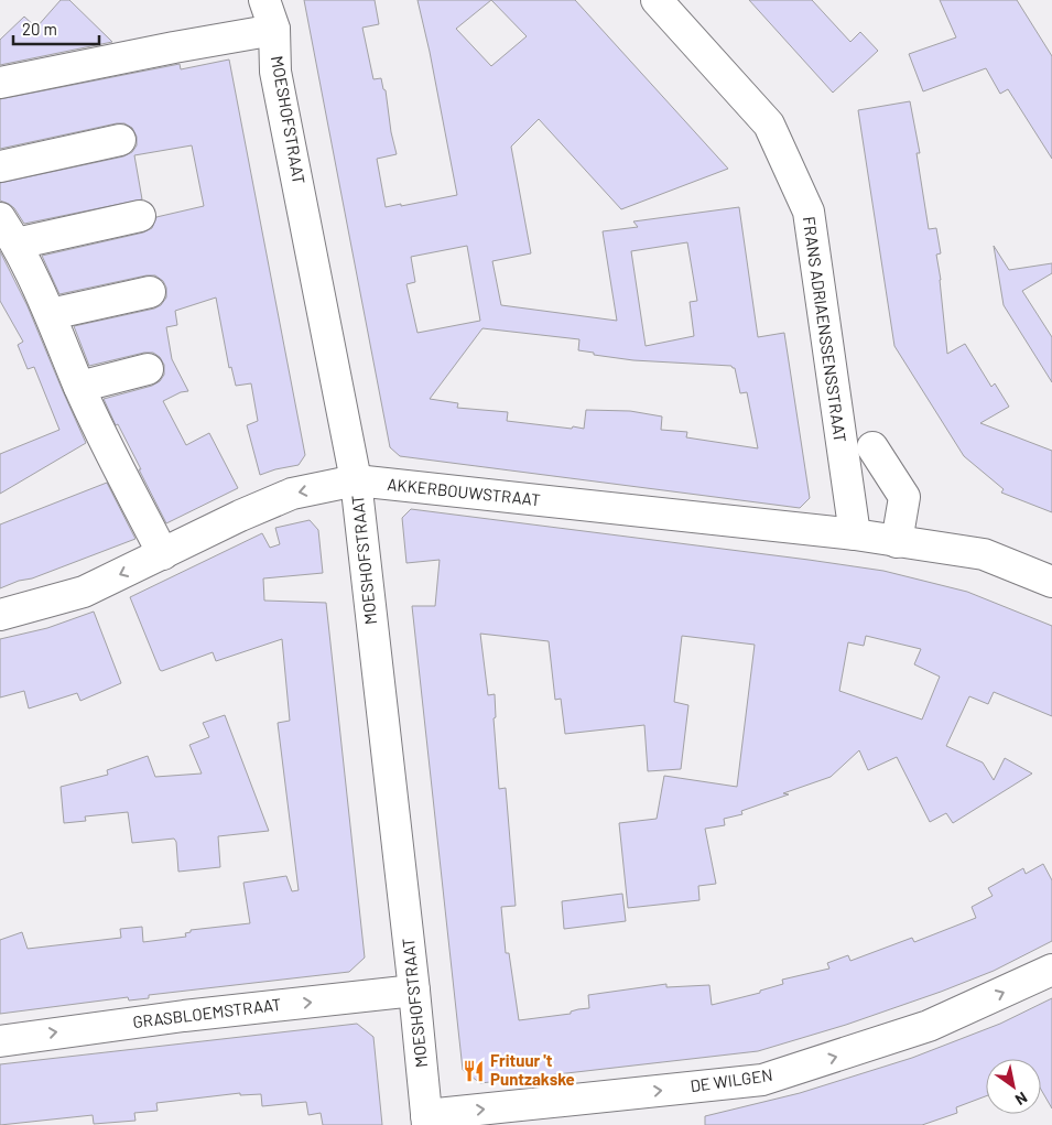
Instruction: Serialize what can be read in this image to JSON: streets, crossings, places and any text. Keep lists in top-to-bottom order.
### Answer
{
  "streets": {
    "street": [
      "MOESHOFSTRAAT",
      "FRANS ADRIAENSSENSSTRAAT",
      "AKKERBOUWSTRAAT",
      "GRASBLOEMSTRAAT",
      "DE WILGEN"
    ]
  },
  "crossings": [
    ["MOESHOFSTRAAT", "AKKERBOUWSTRAAT"],
    ["MOESHOFSTRAAT", "GRASBLOEMSTRAAT"],
    ["MOESHOFSTRAAT", "DE WILGEN"],
    ["FRANS ADRIAENSSENSSTRAAT", "AKKERBOUWSTRAAT"]
  ],
  "one_way": ["GRASBLOEMSTRAAT", "DE WILGEN"],
  "places": {
    "restaurant": ["Frituur 't Puntzakske"]
  },
  "scale_bar": "20 m",
  "north": "bottom right"
}
